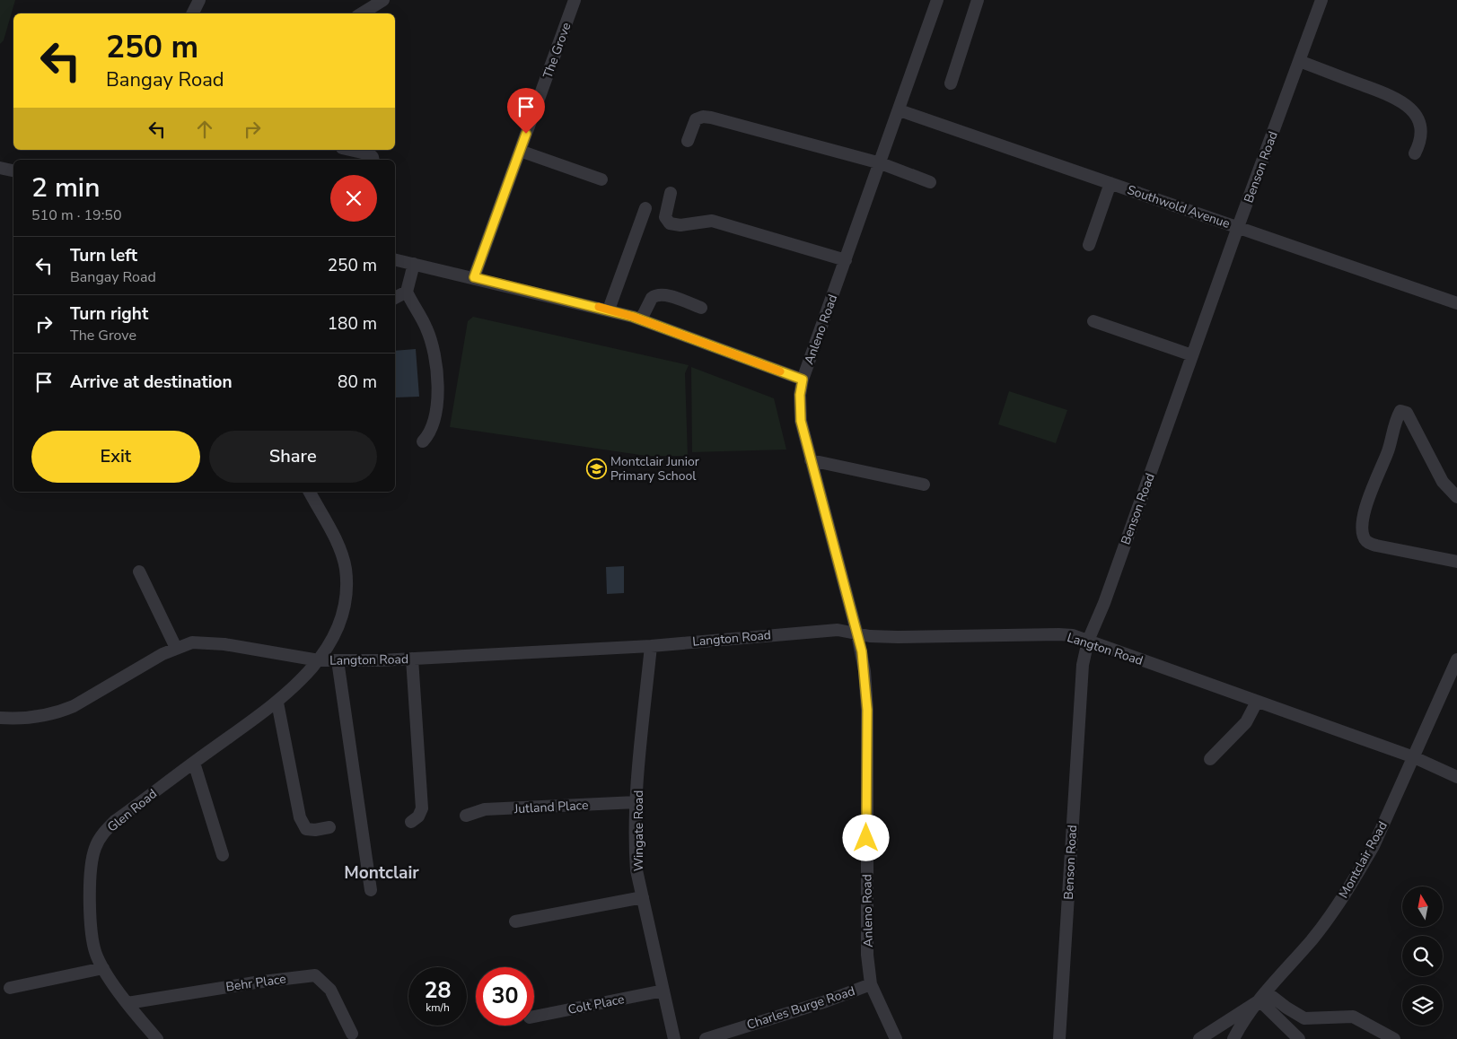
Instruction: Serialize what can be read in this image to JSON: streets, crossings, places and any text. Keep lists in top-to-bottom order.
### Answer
{
  "streets": {
    "street": [
      "The Grove",
      "Benson Road",
      "Southwold Avenue",
      "Anleno Road",
      "Langton Road",
      "Jutland Place",
      "Glen Road",
      "Wingate Road",
      "Montclair Road",
      "Behr Place",
      "Colt Place",
      "Charles Burge Road"
    ]
  },
  "crossings": [
    ["Benson Road", "Southwold Avenue"],
    ["Benson Road", "Langton Road"],
    ["Southwold Avenue", "Anleno Road"],
    ["Anleno Road", "Langton Road"],
    ["Anleno Road", "Charles Burge Road"],
    ["Langton Road", "Glen Road"],
    ["Langton Road", "Wingate Road"],
    ["Langton Road", "Montclair Road"],
    ["Jutland Place", "Wingate Road"],
    ["Glen Road", "Behr Place"],
    ["Wingate Road", "Colt Place"]
  ],
  "districts": ["Montclair"],
  "places": {
    "school or university": ["Montclair Junior Primary School"]
  },
  "north": "top",
  "page": {
    "turn": ["250 m", "Bangay Road"],
    "heading": ["2 min", "510 m · 19:50"],
    "list": [
      {
        "name": "Turn left",
        "note": "Bangay Road",
        "value": "250 m"
      },
      {
        "name": "Turn right",
        "note": "The Grove",
        "value": "180 m"
      },
      {
        "name": "Arrive at destination",
        "value": "80 m"
      }
    ],
    "buttons": ["Exit", "Share"],
    "speed": "28 km/h",
    "limit": "30"
  }
}
